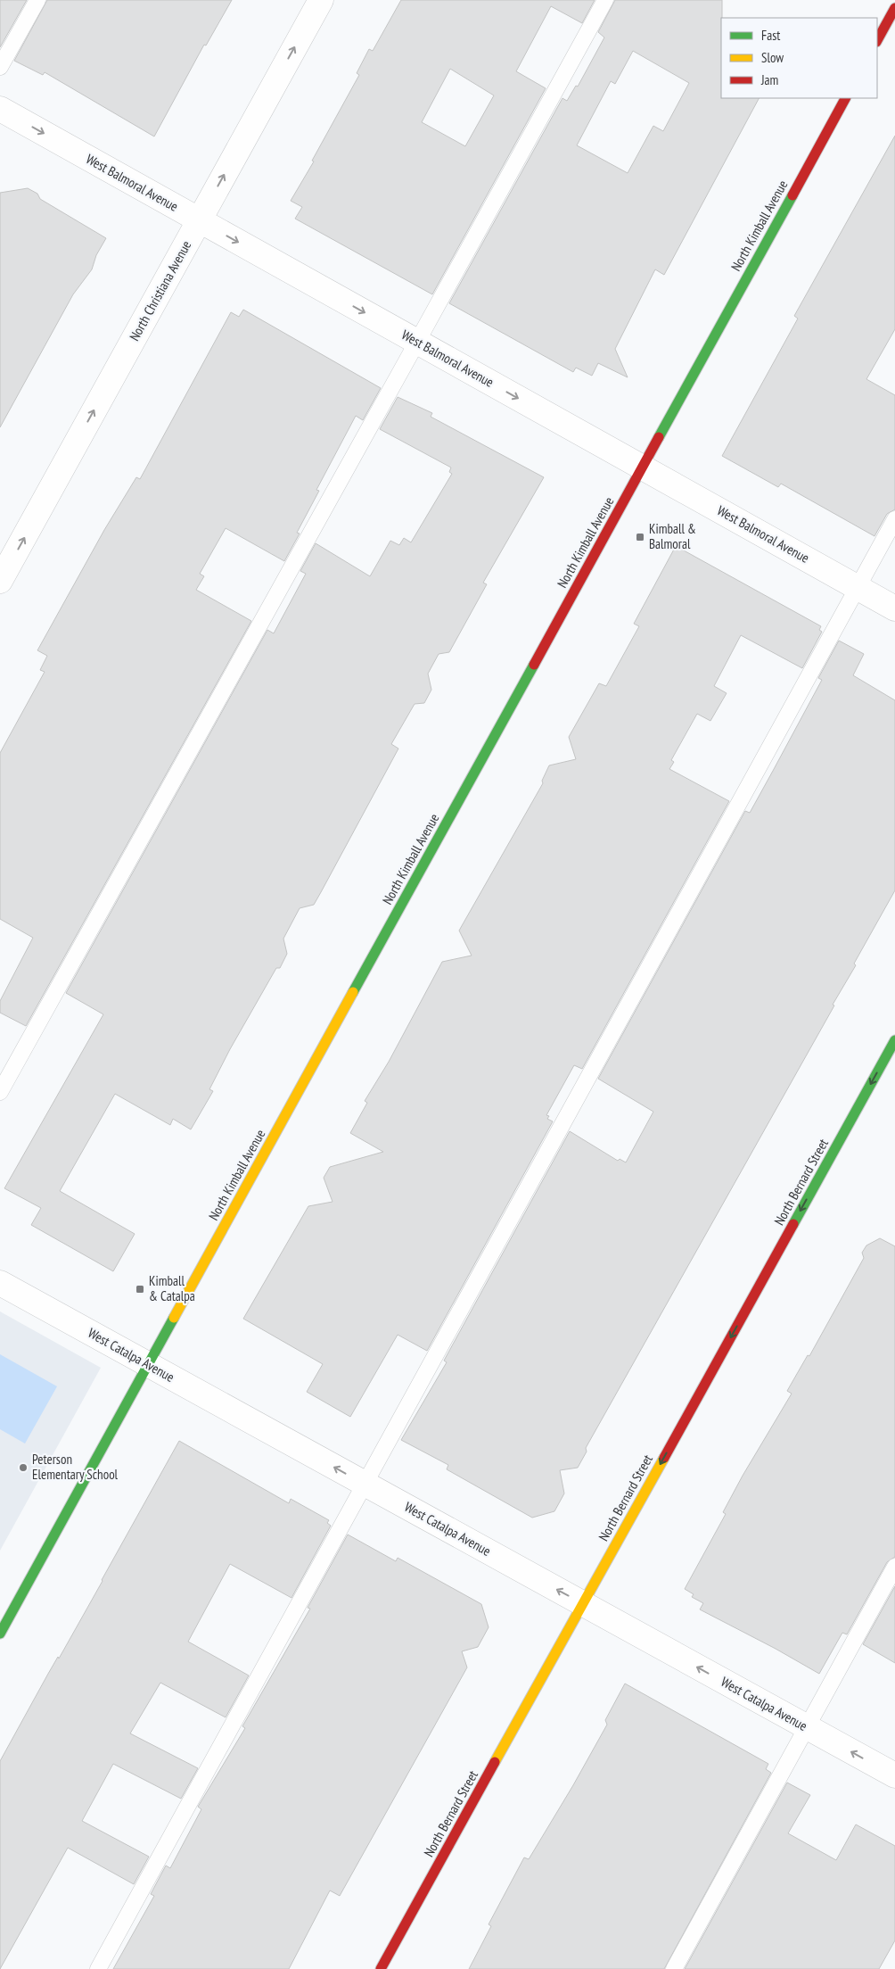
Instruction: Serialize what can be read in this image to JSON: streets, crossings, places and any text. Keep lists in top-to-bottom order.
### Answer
{
  "streets": {
    "street": [
      "West Balmoral Avenue",
      "North Kimball Avenue",
      "North Christiana Avenue",
      "North Bernard Street",
      "West Catalpa Avenue"
    ]
  },
  "crossings": [
    ["West Balmoral Avenue", "North Kimball Avenue"],
    ["West Balmoral Avenue", "North Christiana Avenue"],
    ["North Kimball Avenue", "West Catalpa Avenue"],
    ["North Bernard Street", "West Catalpa Avenue"]
  ],
  "one_way": [
    "West Balmoral Avenue",
    "North Christiana Avenue",
    "North Bernard Street",
    "West Catalpa Avenue"
  ],
  "places": {
    "transit": ["Kimball & Balmoral", "Kimball & Catalpa"],
    "other": ["Peterson Elementary School"]
  },
  "legend": ["Fast", "Slow", "Jam"]
}
